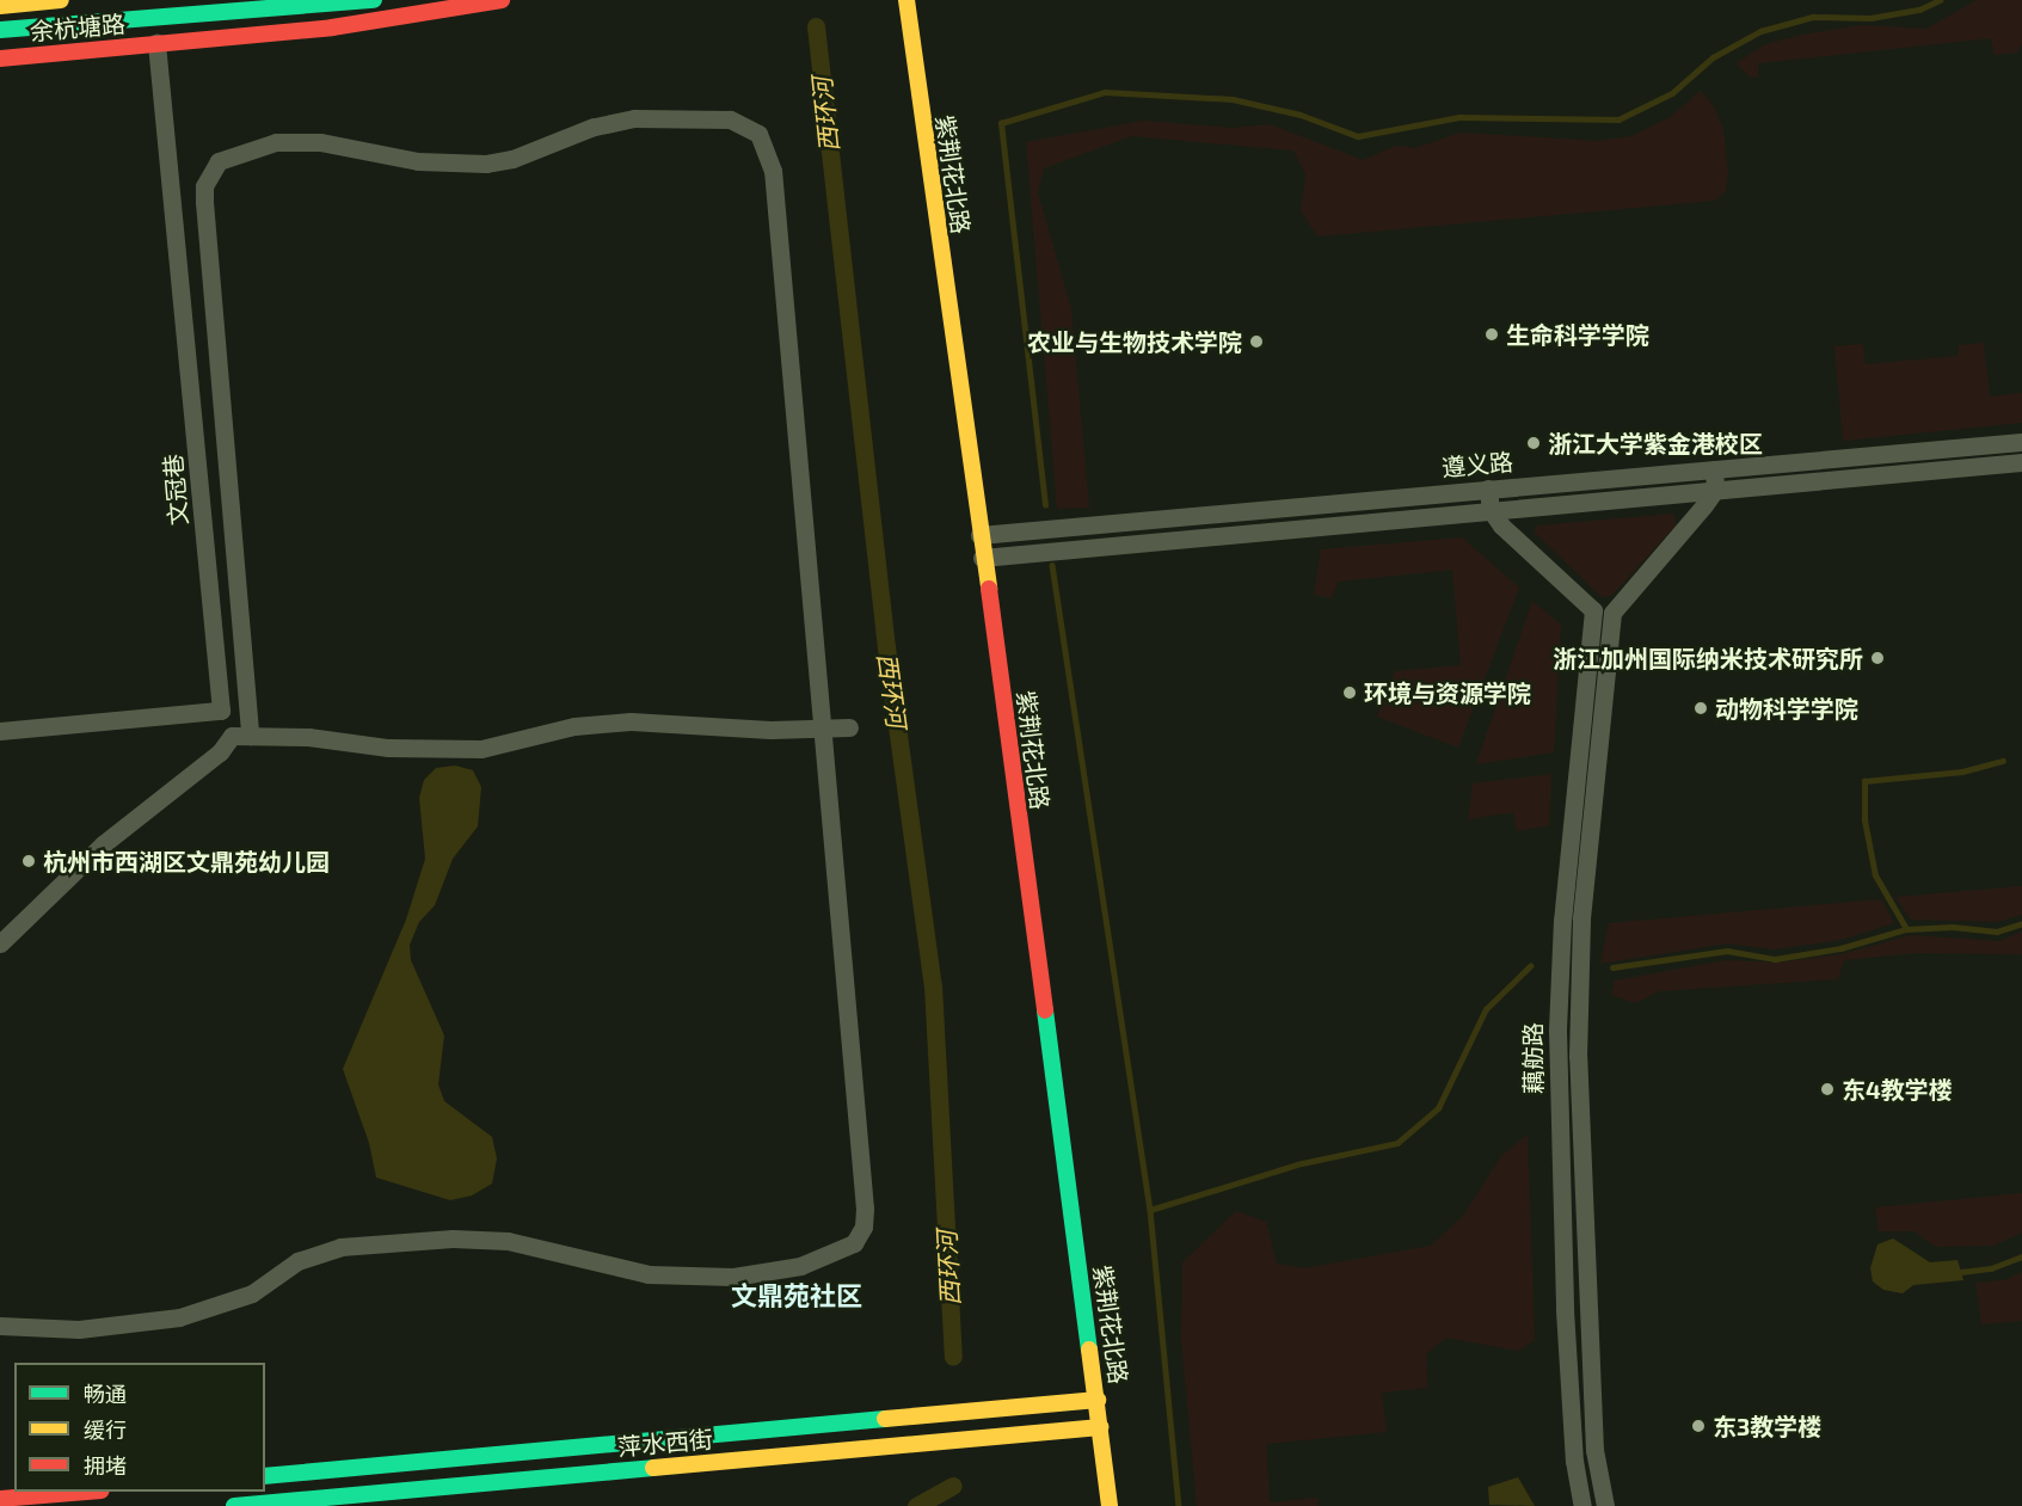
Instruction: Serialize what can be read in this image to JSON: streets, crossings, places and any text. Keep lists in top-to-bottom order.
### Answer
{
  "streets": {
    "main road": ["余杭塘路", "紫荆花北路", "萍水西街"],
    "street": ["遵义路", "文冠巷", "藕舫路"]
  },
  "crossings": [
    ["余杭塘路", "文冠巷"],
    ["紫荆花北路", "遵义路"],
    ["紫荆花北路", "萍水西街"],
    ["遵义路", "藕舫路"]
  ],
  "districts": ["文鼎苑社区"],
  "water": ["西环河"],
  "places": [
    "生命科学学院",
    "农业与生物技术学院",
    "浙江大学紫金港校区",
    "浙江加州国际纳米技术研究所",
    "环境与资源学院",
    "动物科学学院",
    "杭州市西湖区文鼎苑幼儿园",
    "东4教学楼",
    "东3教学楼"
  ],
  "legend": ["畅通", "缓行", "拥堵"]
}
